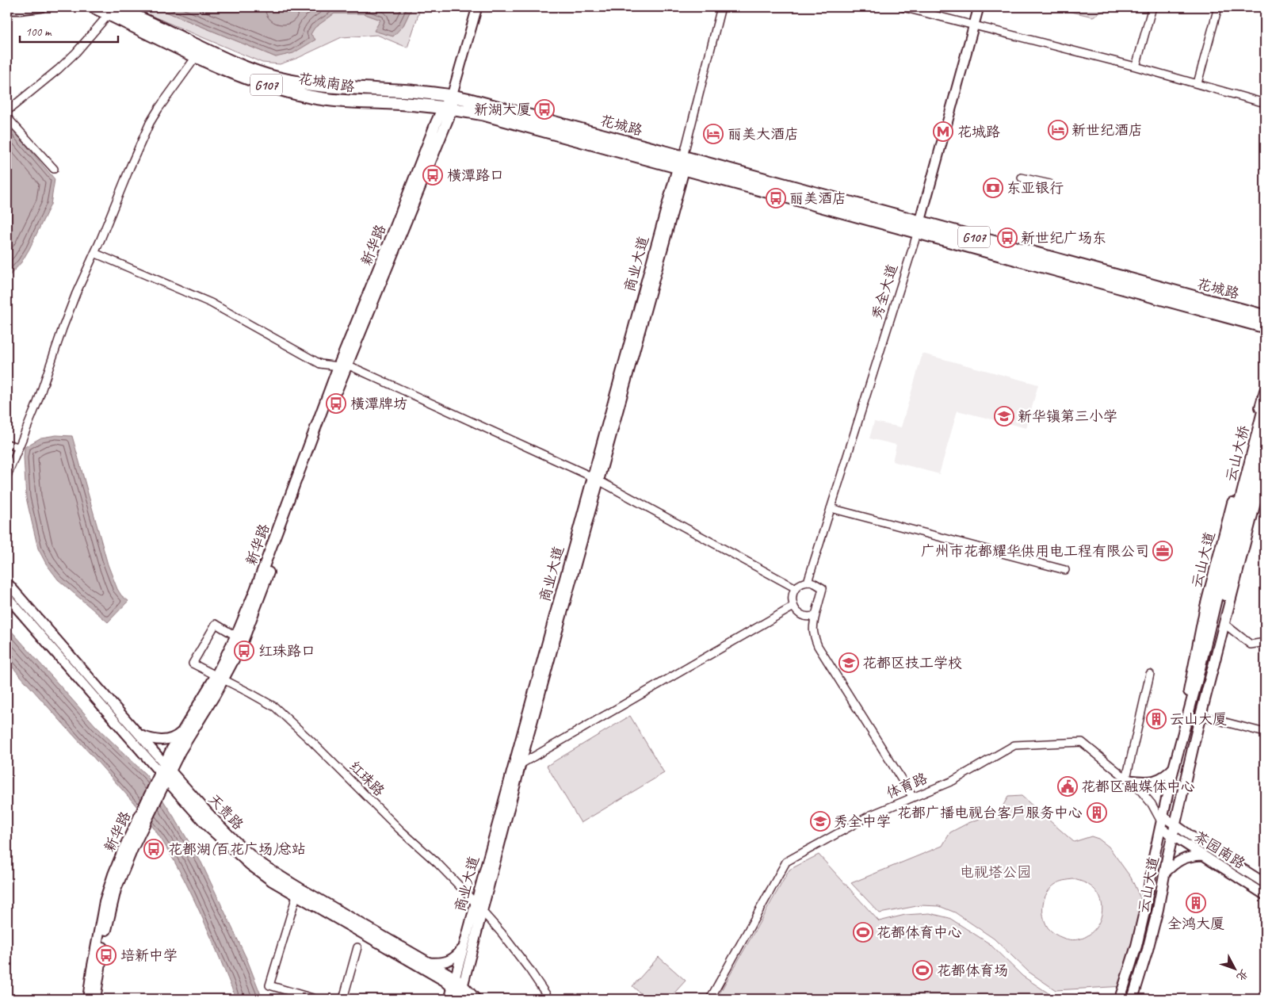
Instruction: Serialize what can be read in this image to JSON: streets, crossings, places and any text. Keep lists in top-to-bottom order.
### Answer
{
  "streets": {
    "highway": ["花城南路", "G107", "花城路"],
    "main road": [
      "新华路",
      "云山大桥",
      "云山大道",
      "天贵路"
    ],
    "street": [
      "商业大道",
      "秀全大道",
      "红珠路",
      "体育路",
      "茶园南路"
    ]
  },
  "crossings": [
    ["花城南路", "花城路"],
    ["花城南路", "新华路"],
    ["花城路", "新华路"],
    ["花城路", "商业大道"],
    ["花城路", "秀全大道"],
    ["新华路", "红珠路"],
    ["新华路", "天贵路"],
    ["商业大道", "红珠路"],
    ["商业大道", "天贵路"],
    ["云山大桥", "云山大道"],
    ["云山大道", "体育路"],
    ["云山大道", "茶园南路"],
    ["体育路", "茶园南路"]
  ],
  "parks": ["电视塔公园"],
  "places": {
    "bus stop": [
      "新湖大厦",
      "横潭路口",
      "丽美酒店",
      "新世纪广场东",
      "横潭牌坊",
      "红珠路口",
      "花都湖(百花广场)总站",
      "培新中学"
    ],
    "hotel": ["新世纪酒店", "丽美大酒店"],
    "metro station": ["花城路"],
    "bank": ["东亚银行"],
    "school or university": ["新华镇第三小学", "花都区技工学校", "秀全中学"],
    "office": ["广州市花都耀华供用电工程有限公司"],
    "building": ["云山大厦", "花都广播电视台客户服务中心", "全鸿大厦"],
    "public building": ["花都区融媒体中心"],
    "sports": ["花都体育中心", "花都体育场"]
  },
  "scale_bar": "100 m",
  "north": "bottom right"
}
